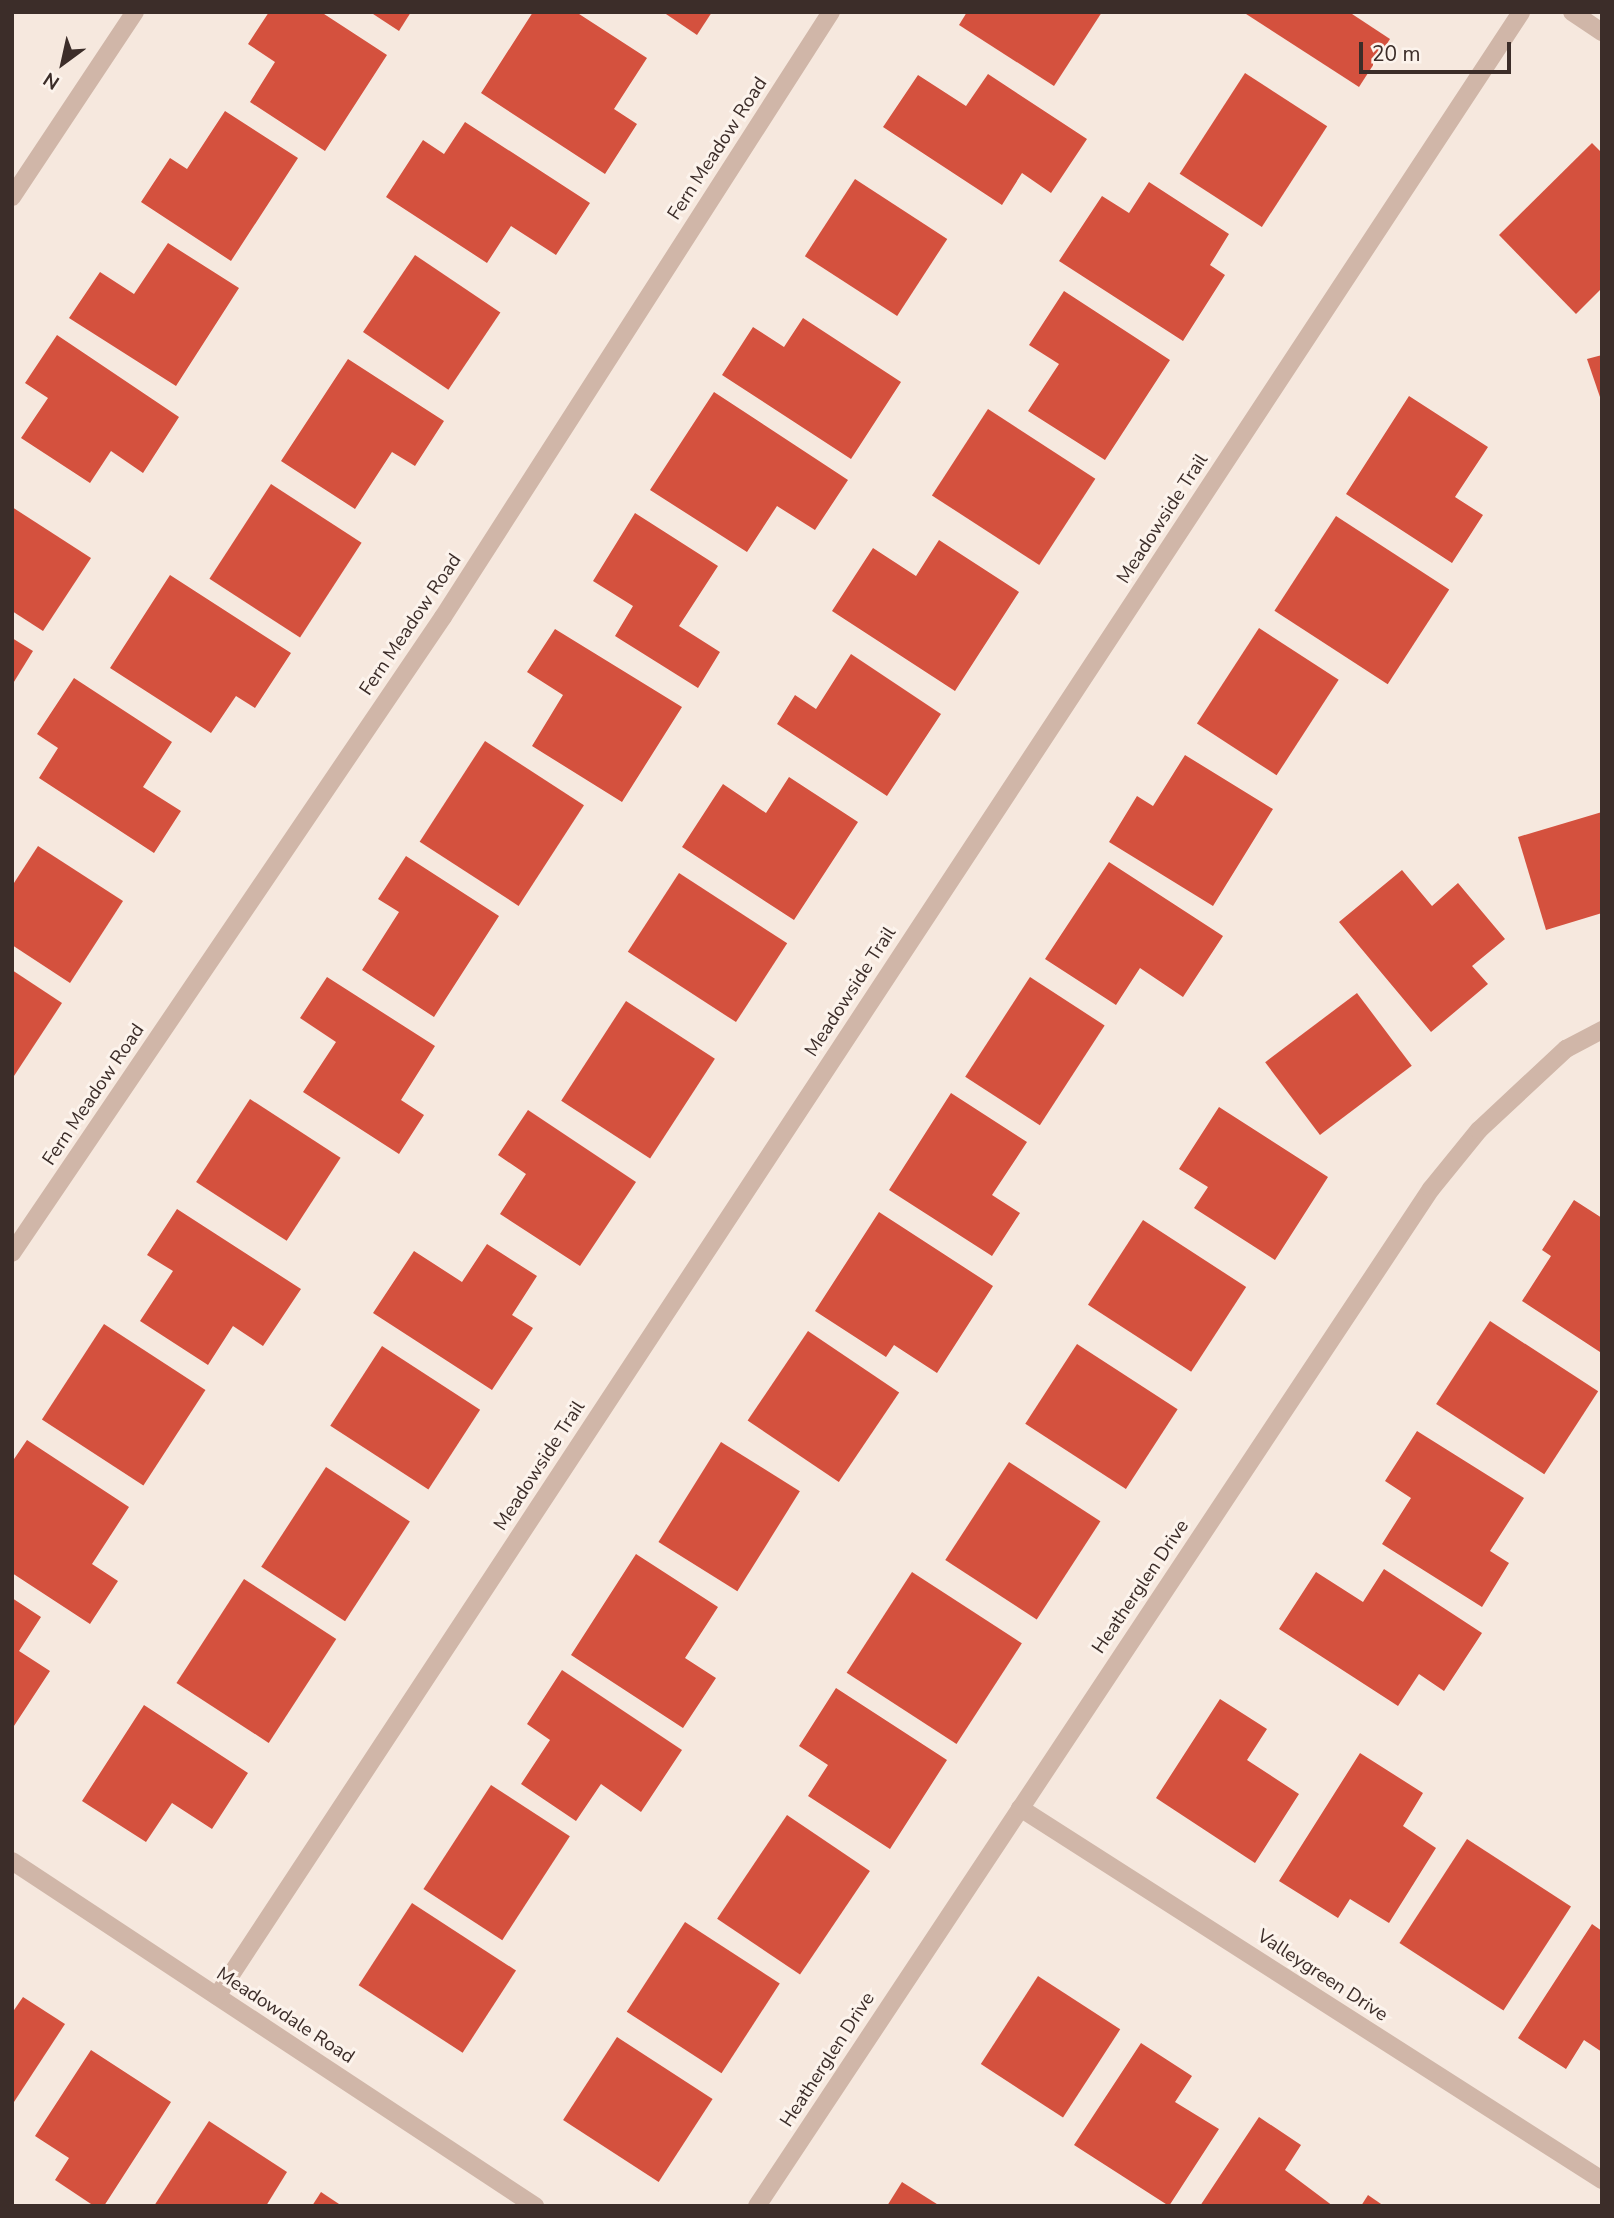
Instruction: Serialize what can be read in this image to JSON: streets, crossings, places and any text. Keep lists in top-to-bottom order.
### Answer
{
  "streets": {
    "street": [
      "Fern Meadow Road",
      "Meadowside Trail",
      "Heatherglen Drive",
      "Valleygreen Drive",
      "Meadowdale Road"
    ]
  },
  "crossings": [
    ["Meadowside Trail", "Meadowdale Road"],
    ["Heatherglen Drive", "Valleygreen Drive"]
  ],
  "scale_bar": "20 m",
  "north": "bottom left"
}
